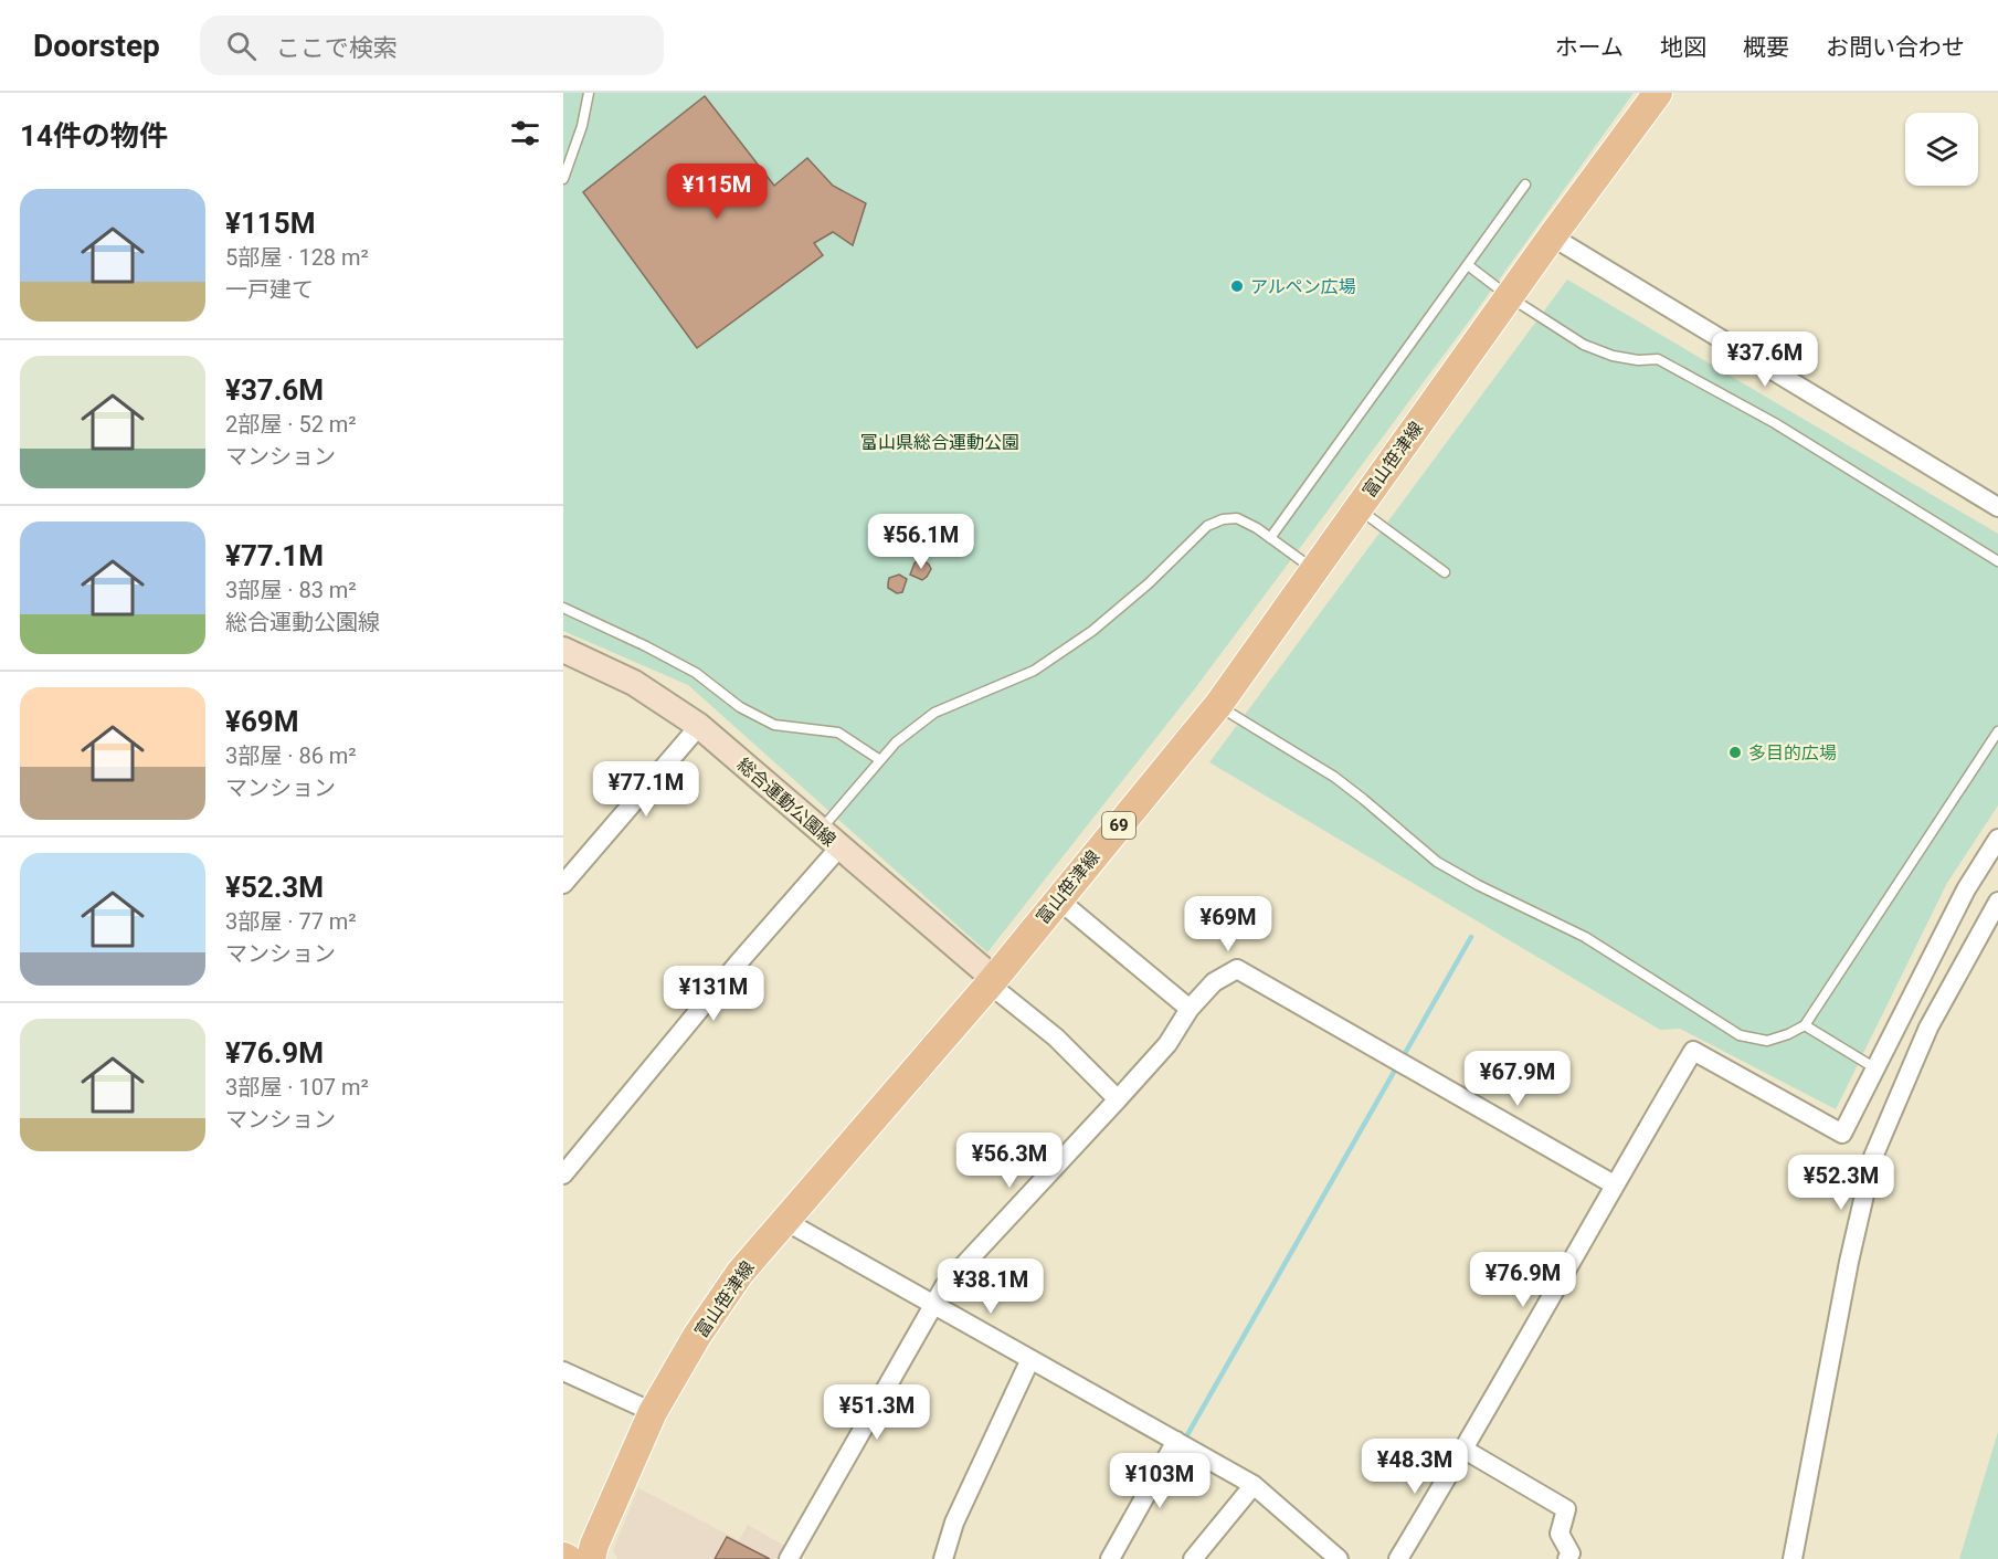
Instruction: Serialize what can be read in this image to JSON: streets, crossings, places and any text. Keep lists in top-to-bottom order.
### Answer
{
  "streets": {
    "main road": ["富山笹津線", "総合運動公園線", "69"]
  },
  "crossings": [
    ["富山笹津線", "総合運動公園線"]
  ],
  "parks": ["富山県総合運動公園"],
  "places": ["アルペン広場", "多目的広場"],
  "page": {
    "header": "Doorstep",
    "search": "ここで検索",
    "nav": [
      "ホーム",
      "地図",
      "概要",
      "お問い合わせ"
    ],
    "heading": "14件の物件",
    "price": [
      "¥115M",
      "¥37.6M",
      "¥56.1M",
      "¥77.1M",
      "¥69M",
      "¥131M",
      "¥67.9M",
      "¥56.3M",
      "¥52.3M",
      "¥76.9M",
      "¥38.1M",
      "¥51.3M",
      "¥48.3M",
      "¥103M"
    ],
    "list": [
      {
        "name": "¥115M",
        "note": "5部屋 · 128 m² · 一戸建て"
      },
      {
        "name": "¥37.6M",
        "note": "2部屋 · 52 m² · マンション"
      },
      {
        "name": "¥77.1M",
        "note": "3部屋 · 83 m² · 総合運動公園線"
      },
      {
        "name": "¥69M",
        "note": "3部屋 · 86 m² · マンション"
      },
      {
        "name": "¥52.3M",
        "note": "3部屋 · 77 m² · マンション"
      },
      {
        "name": "¥76.9M",
        "note": "3部屋 · 107 m² · マンション"
      }
    ]
  }
}
